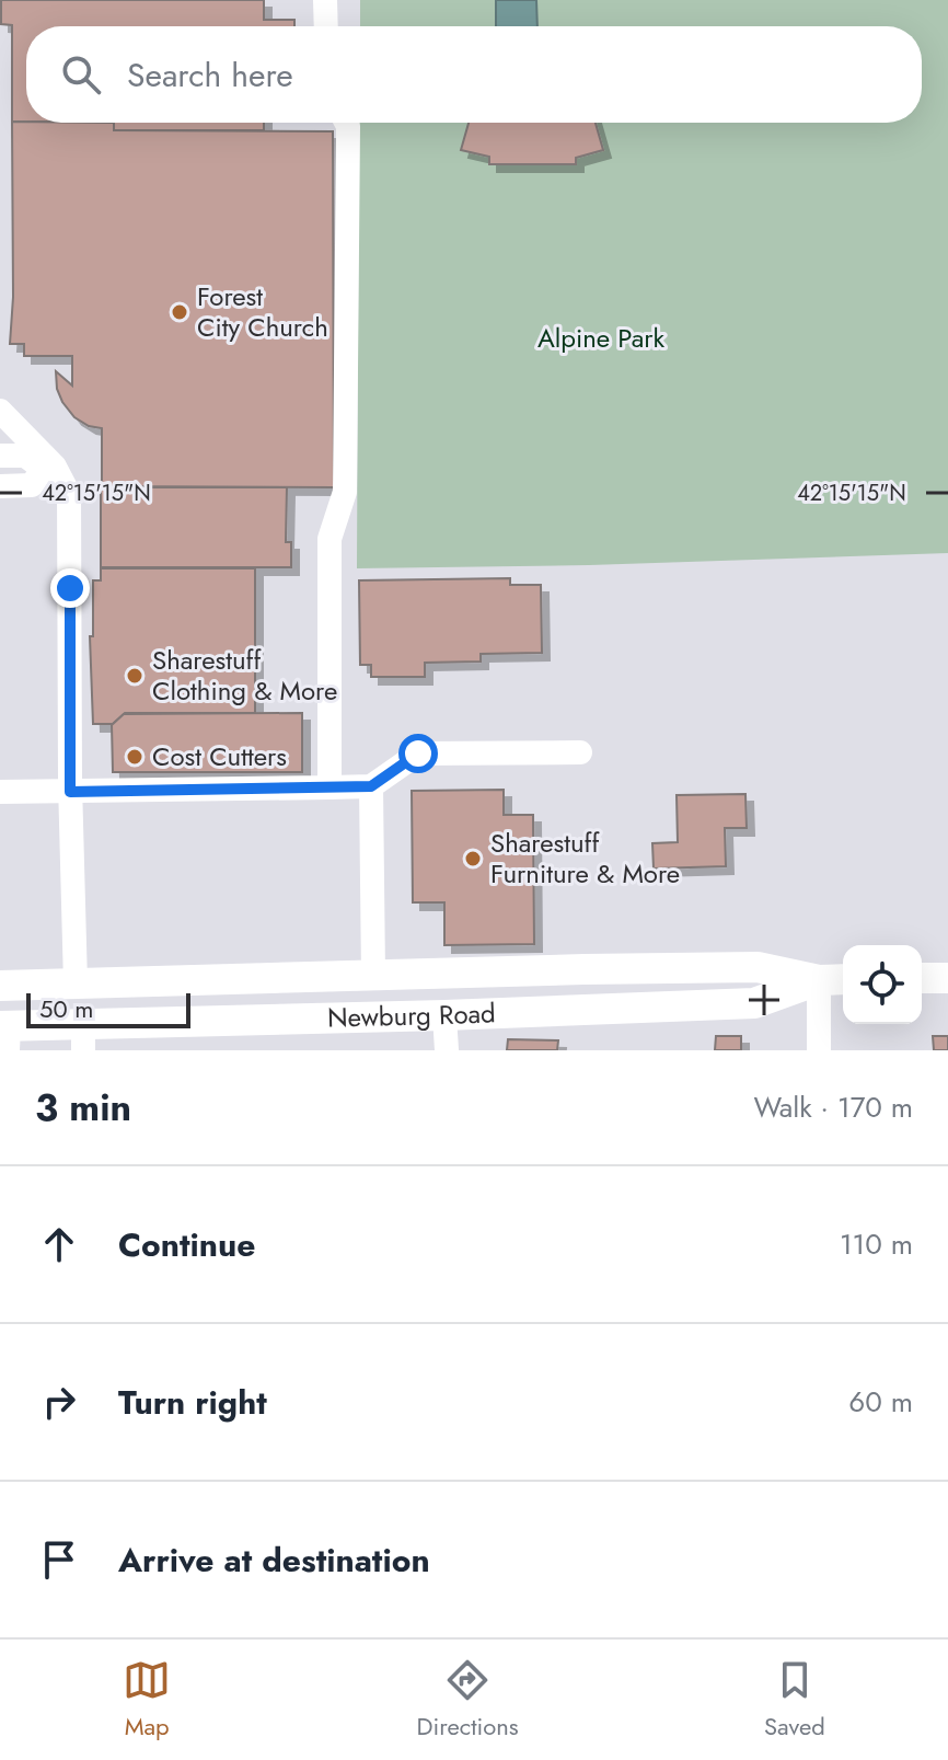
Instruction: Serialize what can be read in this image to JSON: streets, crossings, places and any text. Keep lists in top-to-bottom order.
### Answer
{
  "streets": {
    "main road": ["Newburg Road"]
  },
  "parks": ["Alpine Park"],
  "places": [
    "Forest City Church",
    "Sharestuff Clothing & More",
    "Cost Cutters",
    "Sharestuff Furniture & More"
  ],
  "scale_bar": "50 m",
  "page": {
    "search": "Search here",
    "scale": "50 m",
    "heading": ["3 min", "Walk · 170 m"],
    "list": [
      ["Continue", "110 m"],
      ["Turn right", "60 m"],
      "Arrive at destination"
    ],
    "nav": ["Map", "Directions", "Saved"]
  },
  "coordinates": ["42°15'15\"N"]
}
